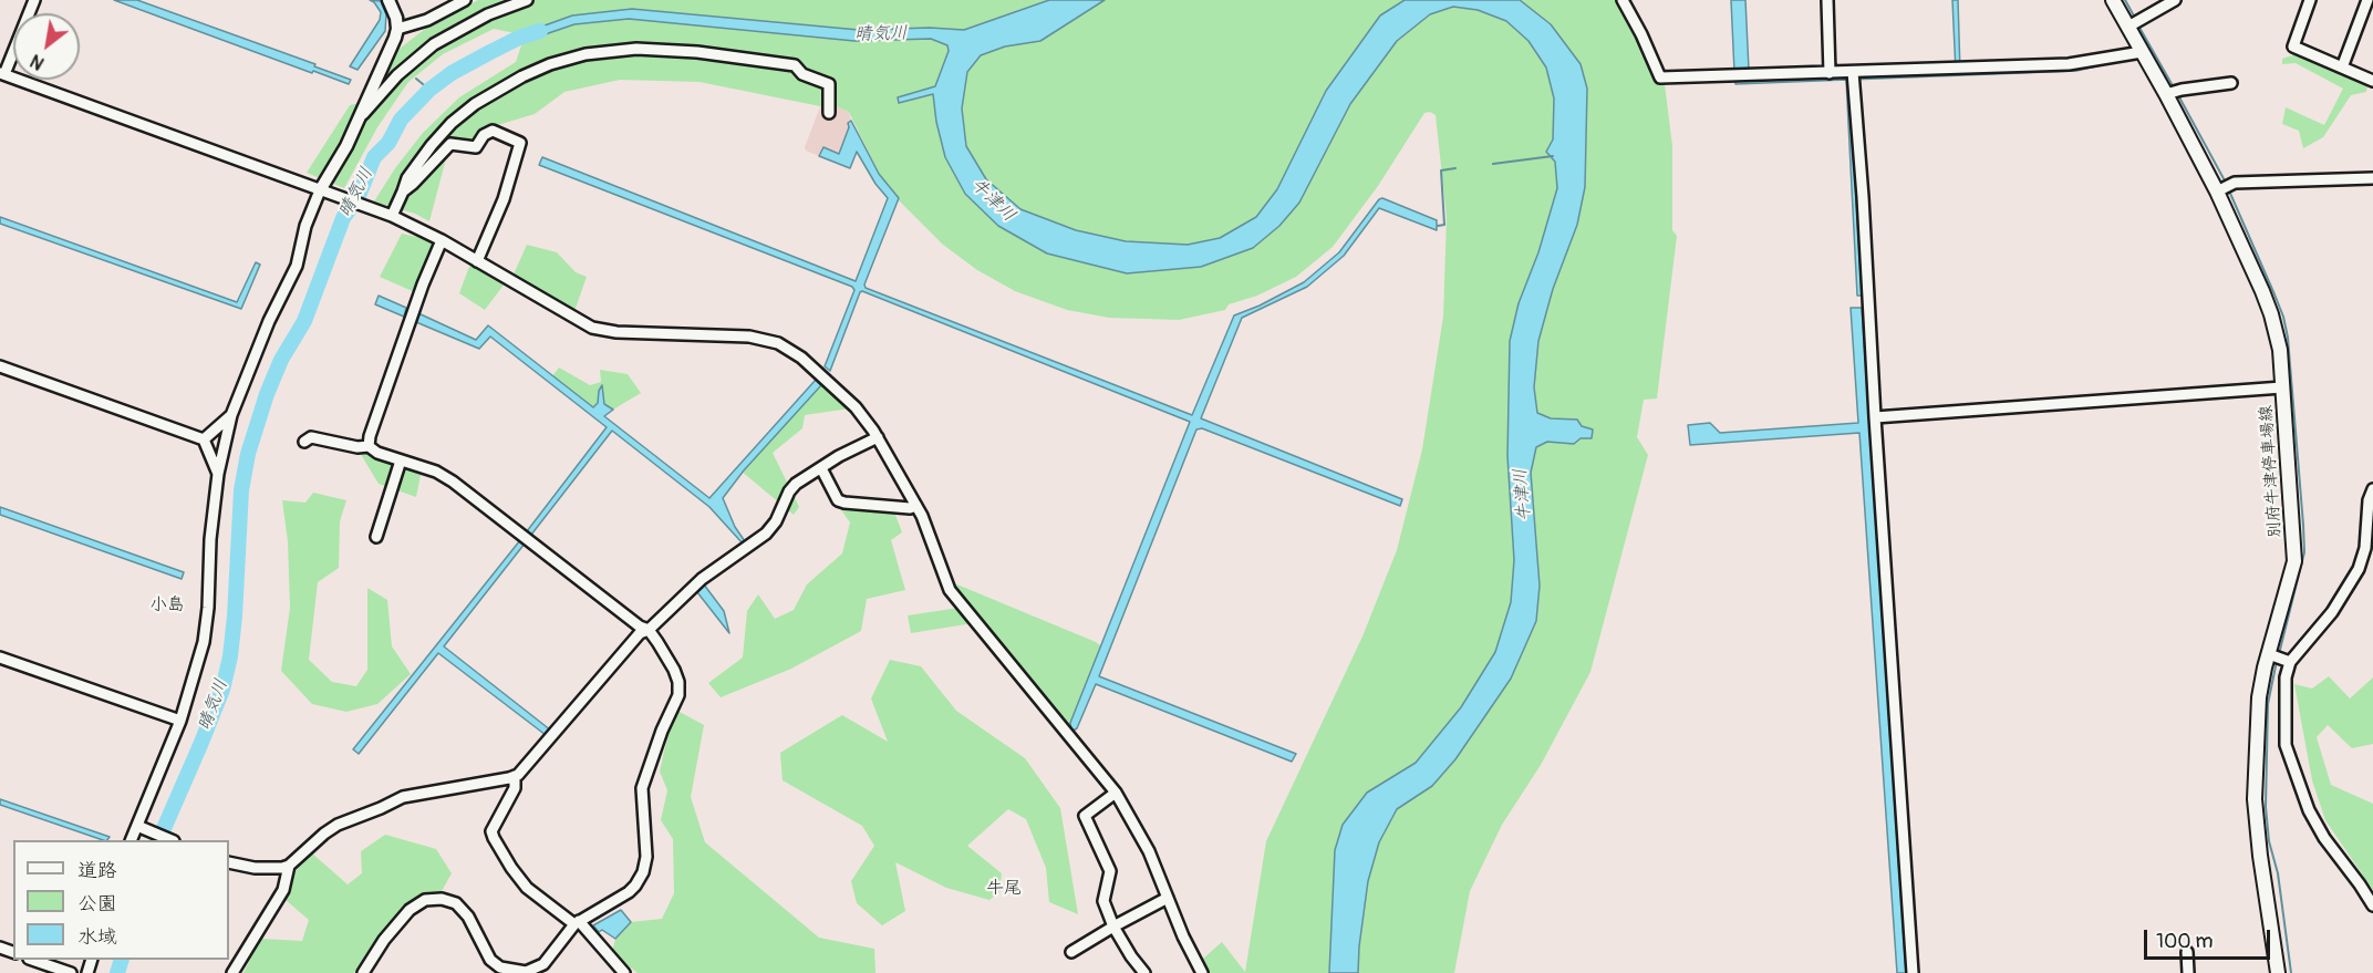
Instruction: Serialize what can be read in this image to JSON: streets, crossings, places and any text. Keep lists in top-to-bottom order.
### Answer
{
  "streets": {
    "main road": ["別府牛津停車場線"]
  },
  "districts": ["小島", "牛尾"],
  "water": ["晴気川", "牛津川"],
  "legend": ["道路", "公園", "水域"],
  "scale_bar": "100 m",
  "north": "bottom left"
}
